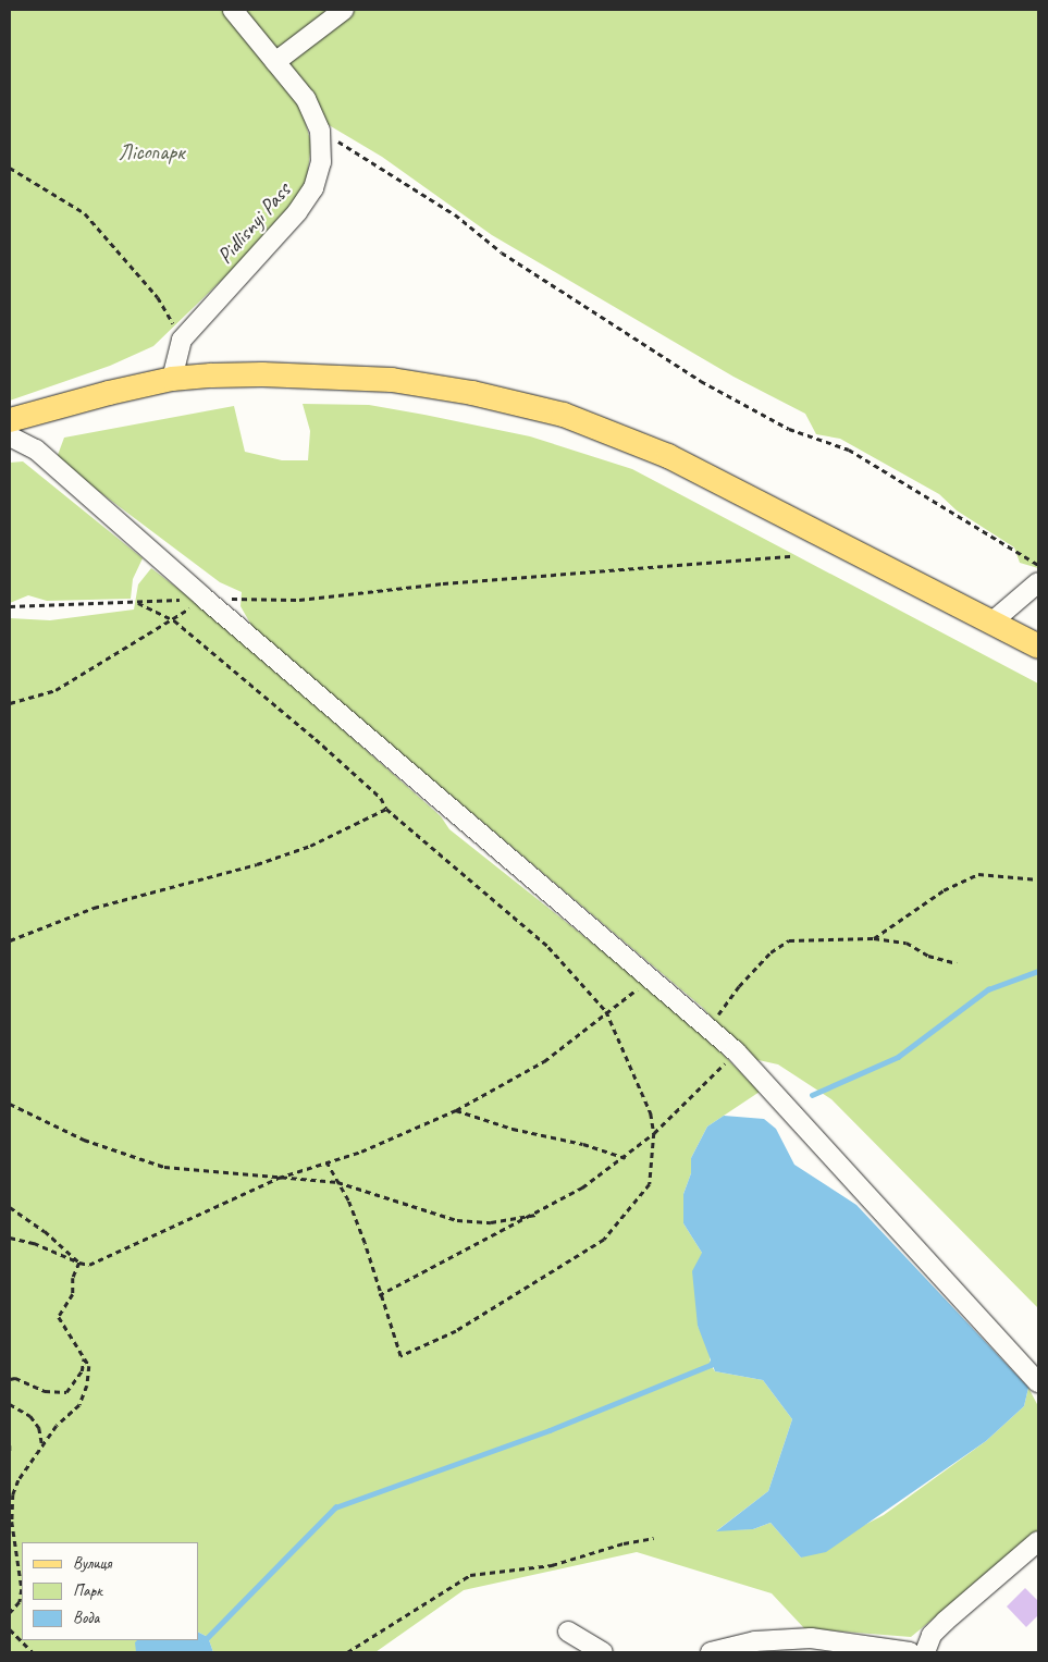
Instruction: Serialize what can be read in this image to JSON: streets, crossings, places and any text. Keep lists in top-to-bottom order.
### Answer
{
  "streets": {
    "street": ["Pidlisnyi Pass"]
  },
  "parks": ["Лісопарк"],
  "legend": ["Вулиця", "Парк", "Вода"]
}
